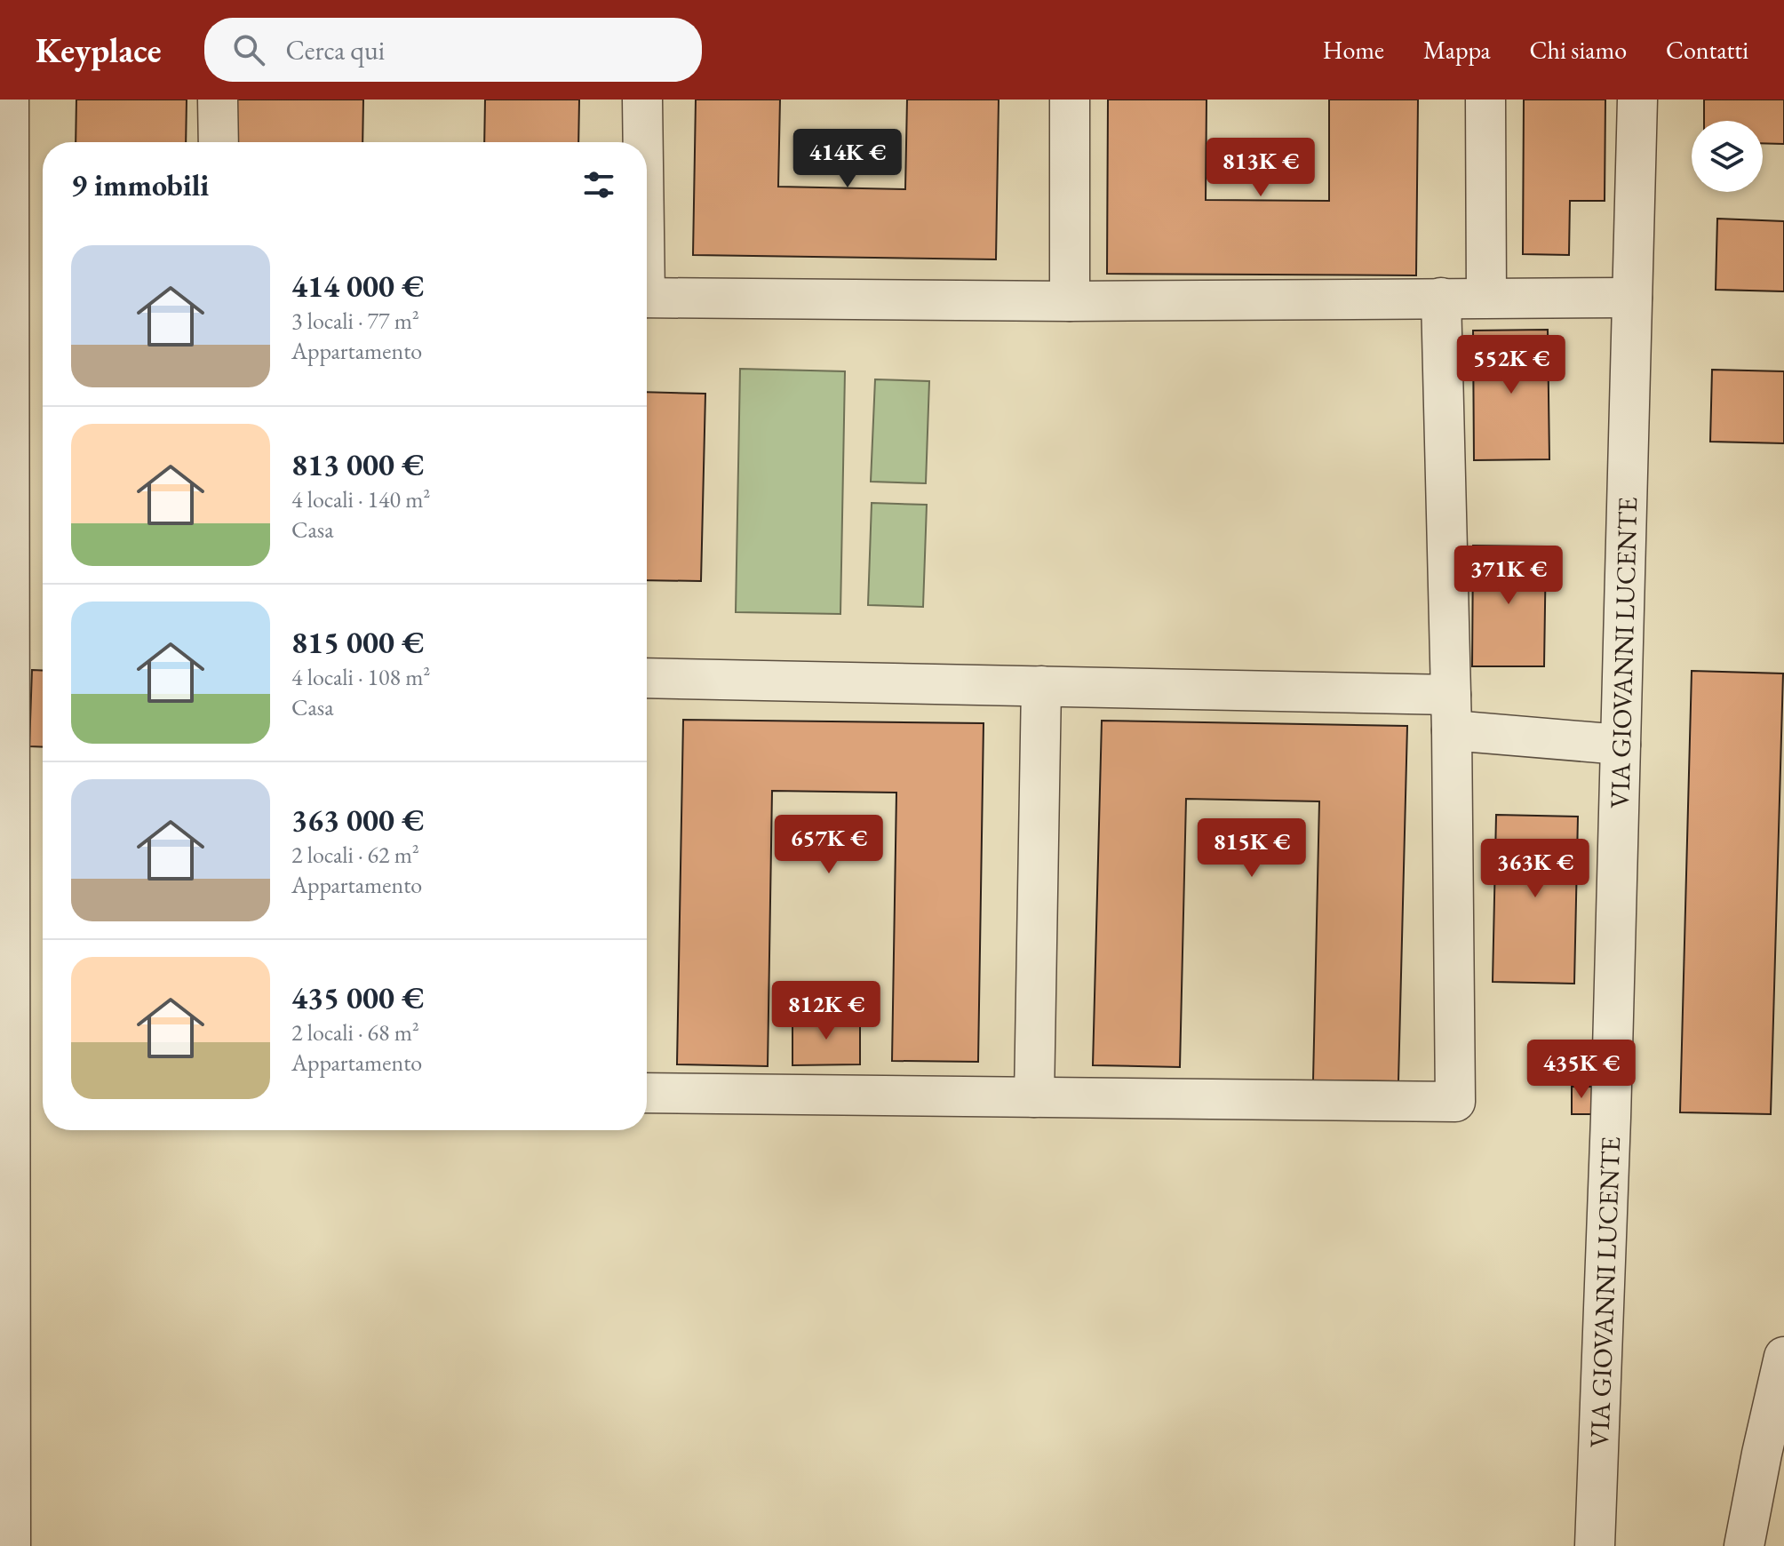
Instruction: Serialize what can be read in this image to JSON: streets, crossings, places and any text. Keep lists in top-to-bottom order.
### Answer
{
  "streets": {
    "street": ["VIA GIOVANNI LUCENTE"]
  },
  "page": {
    "header": "Keyplace",
    "search": "Cerca qui",
    "nav": [
      "Home",
      "Mappa",
      "Chi siamo",
      "Contatti"
    ],
    "price": [
      "414K €",
      "813K €",
      "552K €",
      "371K €",
      "657K €",
      "815K €",
      "363K €",
      "812K €",
      "435K €"
    ],
    "heading": "9 immobili",
    "list": [
      {
        "name": "414 000 €",
        "note": "3 locali · 77 m² · Appartamento"
      },
      {
        "name": "813 000 €",
        "note": "4 locali · 140 m² · Casa"
      },
      {
        "name": "815 000 €",
        "note": "4 locali · 108 m² · Casa"
      },
      {
        "name": "363 000 €",
        "note": "2 locali · 62 m² · Appartamento"
      },
      {
        "name": "435 000 €",
        "note": "2 locali · 68 m² · Appartamento"
      }
    ]
  }
}
